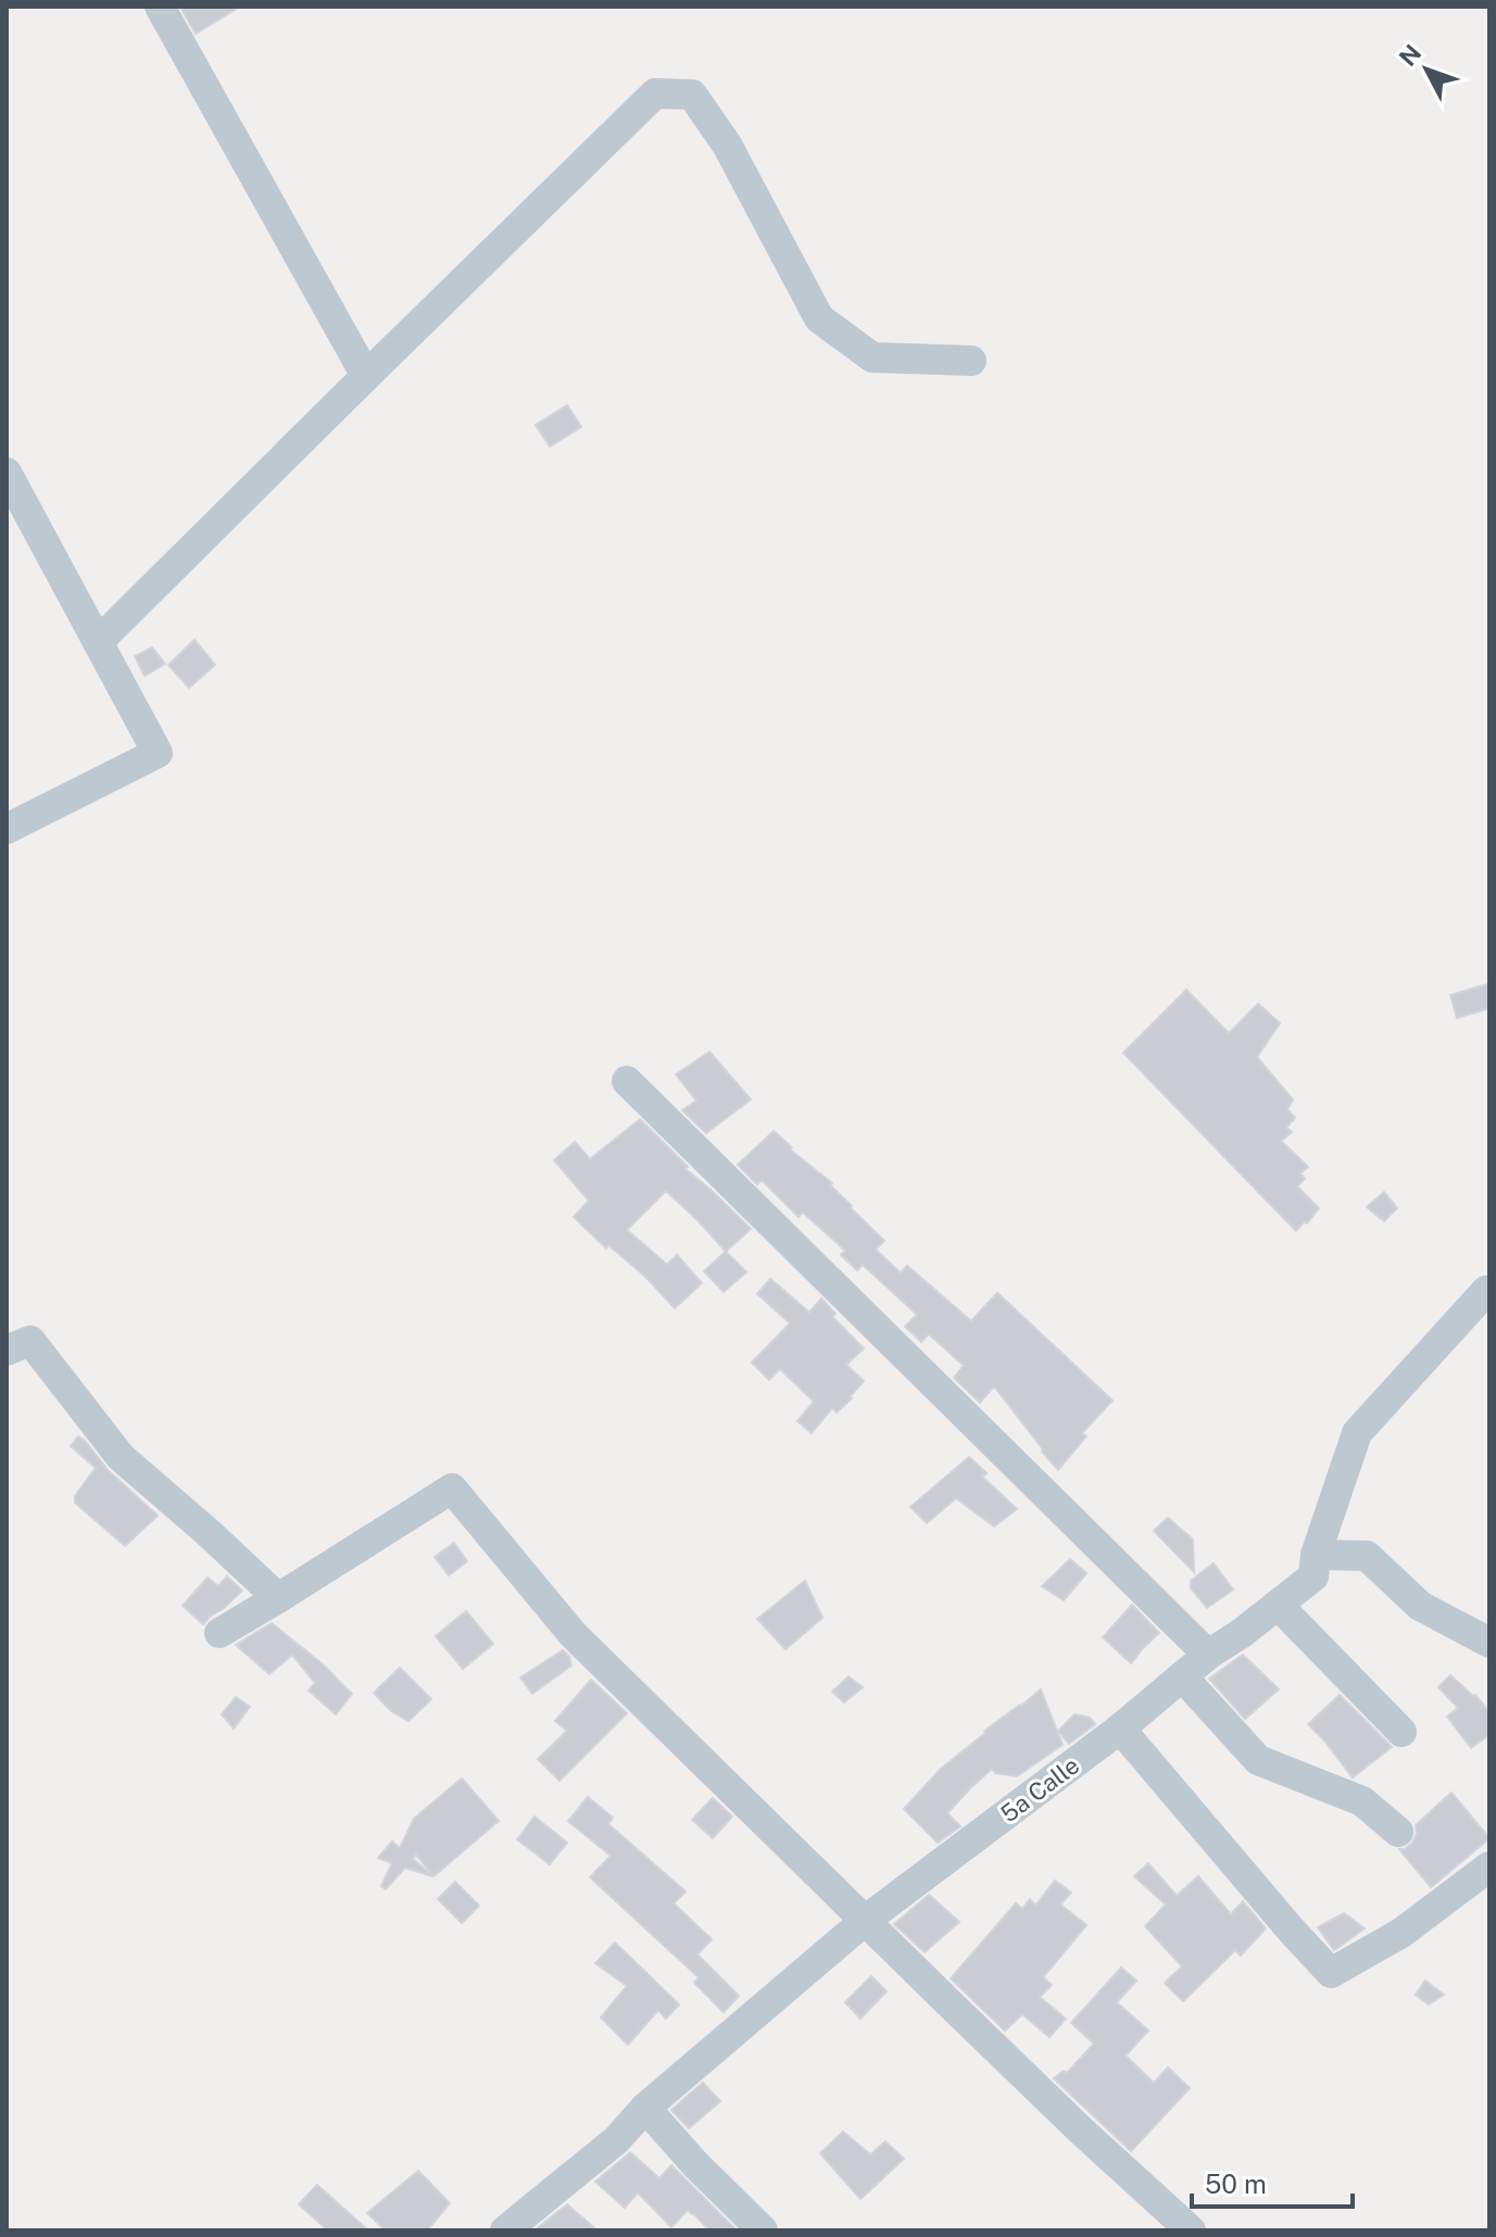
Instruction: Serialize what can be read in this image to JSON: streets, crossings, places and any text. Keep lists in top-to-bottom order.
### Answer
{
  "streets": {
    "street": ["5a Calle"]
  },
  "scale_bar": "50 m",
  "north": "top left"
}
